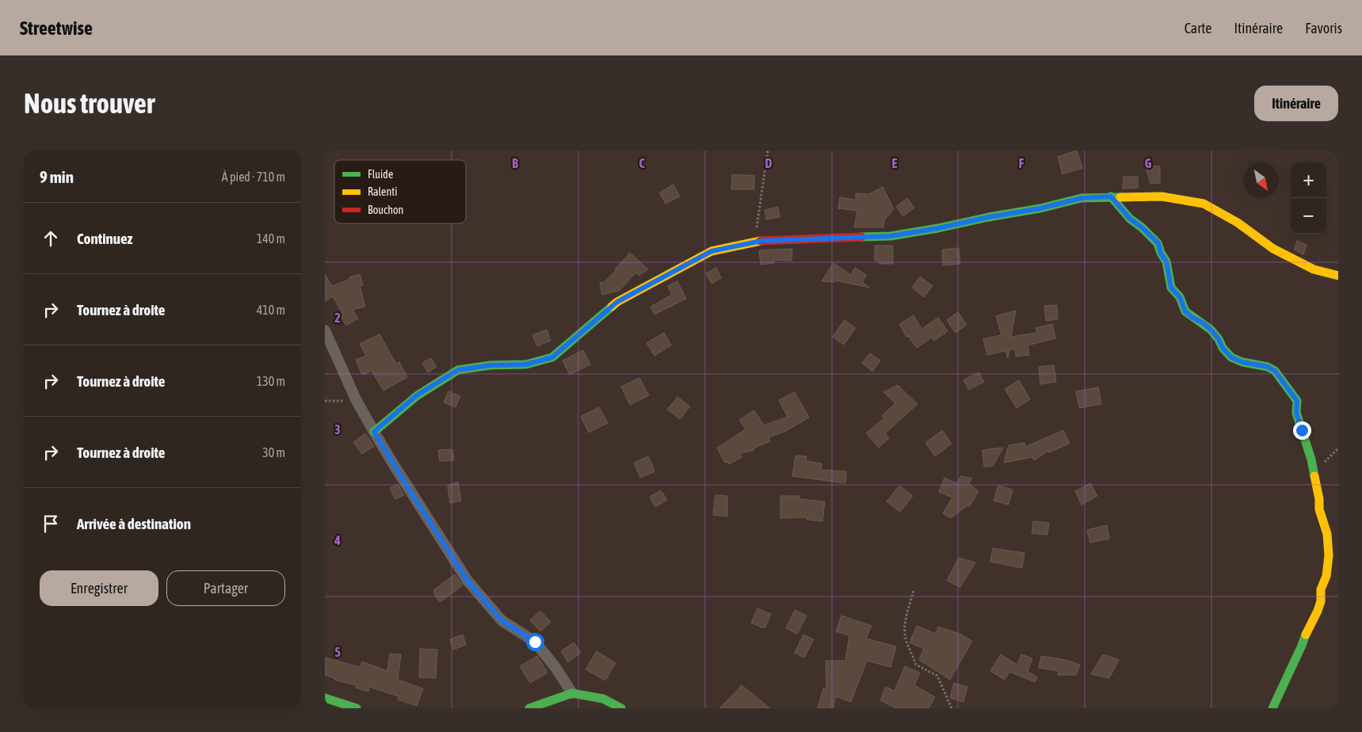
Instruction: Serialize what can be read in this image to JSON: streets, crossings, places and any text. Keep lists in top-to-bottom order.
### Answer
{
  "legend": ["Fluide", "Ralenti", "Bouchon"],
  "north": "bottom right",
  "page": {
    "header": "Streetwise",
    "nav": ["Carte", "Itinéraire", "Favoris"],
    "buttons": [
      "Itinéraire",
      ["Enregistrer", "Partager"]
    ],
    "title": "Nous trouver",
    "heading": ["9 min", "À pied · 710 m"],
    "map_buttons": ["+", "−"],
    "list": [
      ["Continuez", "140 m"],
      ["Tournez à droite", "410 m"],
      ["Tournez à droite", "130 m"],
      ["Tournez à droite", "30 m"],
      "Arrivée à destination"
    ]
  },
  "grid": {
    "columns": [
      "B",
      "C",
      "D",
      "E",
      "F",
      "G"
    ],
    "rows": [
      "2",
      "3",
      "4",
      "5"
    ]
  }
}
